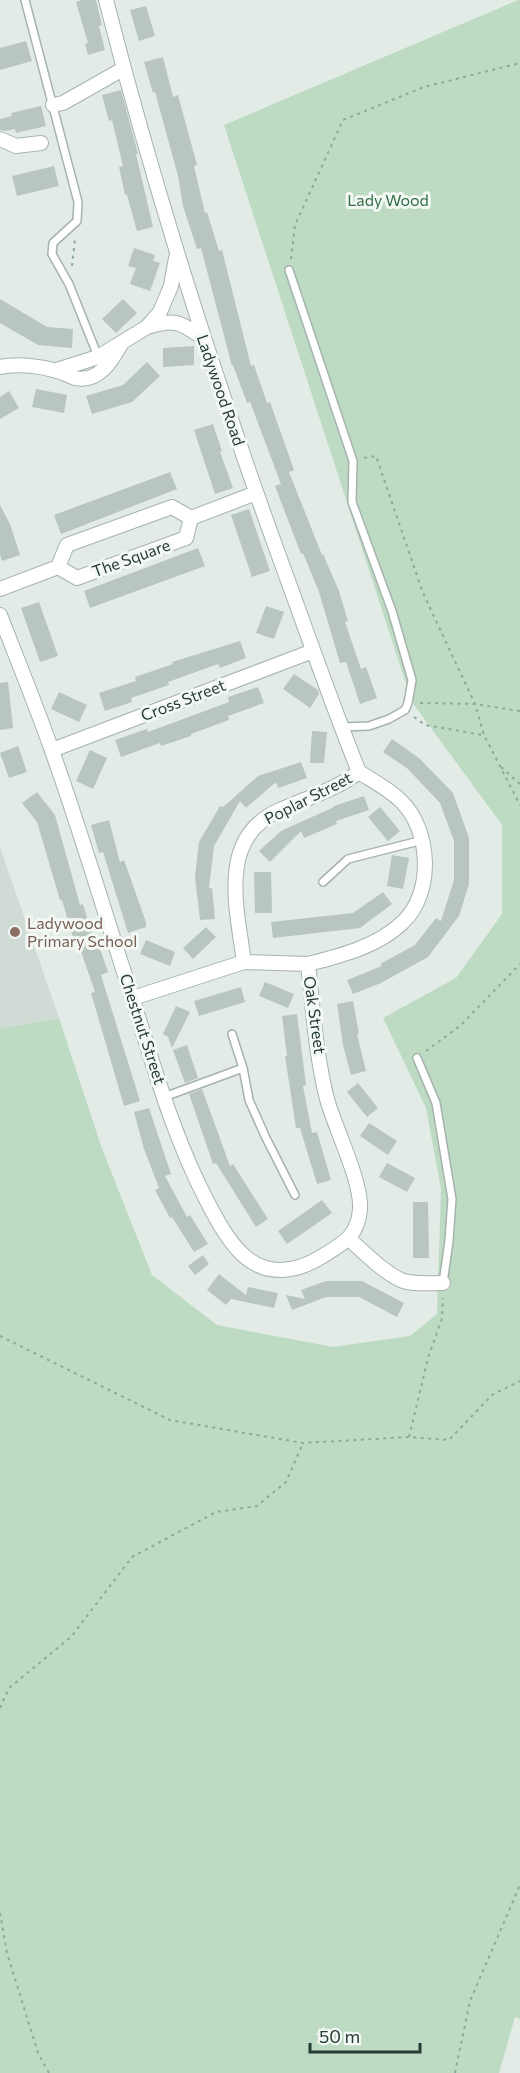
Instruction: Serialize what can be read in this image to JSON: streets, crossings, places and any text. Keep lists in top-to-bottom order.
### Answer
{
  "streets": {
    "street": [
      "Ladywood Road",
      "The Square",
      "Cross Street",
      "Poplar Street",
      "Oak Street",
      "Chestnut Street"
    ]
  },
  "crossings": [
    ["Ladywood Road", "Cross Street"],
    ["Ladywood Road", "Poplar Street"],
    ["Ladywood Road", "Oak Street"],
    ["Cross Street", "Chestnut Street"],
    ["Poplar Street", "Oak Street"],
    ["Oak Street", "Chestnut Street"]
  ],
  "parks": ["Lady Wood"],
  "places": ["Ladywood Primary School"],
  "scale_bar": "50 m"
}
